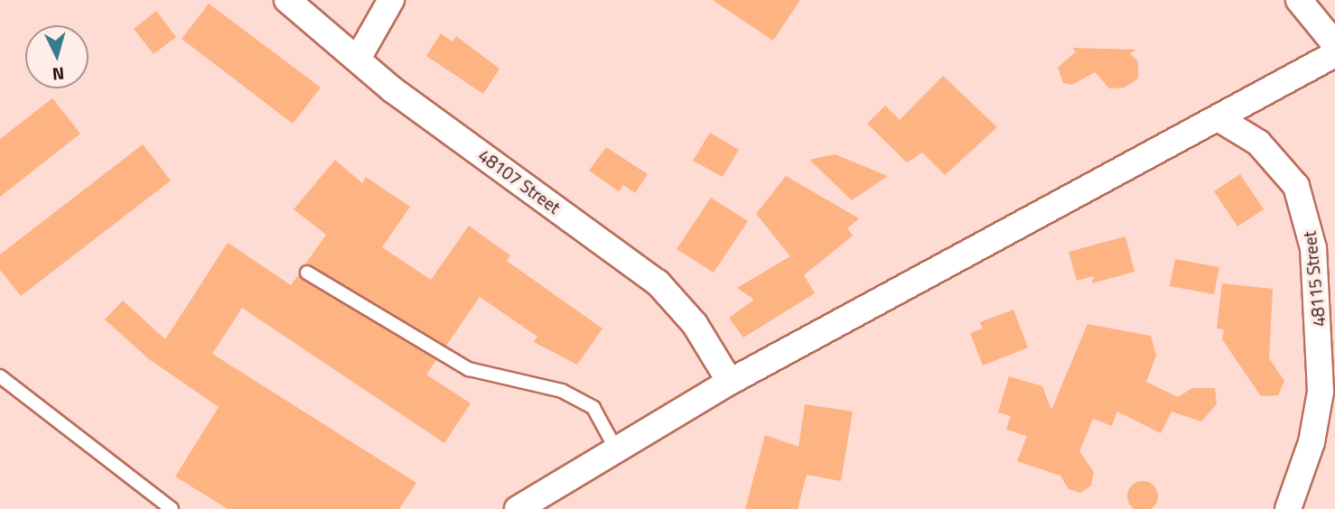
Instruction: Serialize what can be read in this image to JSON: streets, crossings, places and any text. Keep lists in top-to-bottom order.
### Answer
{
  "streets": {
    "street": ["48107 Street", "48115 Street"]
  },
  "north": "bottom"
}
